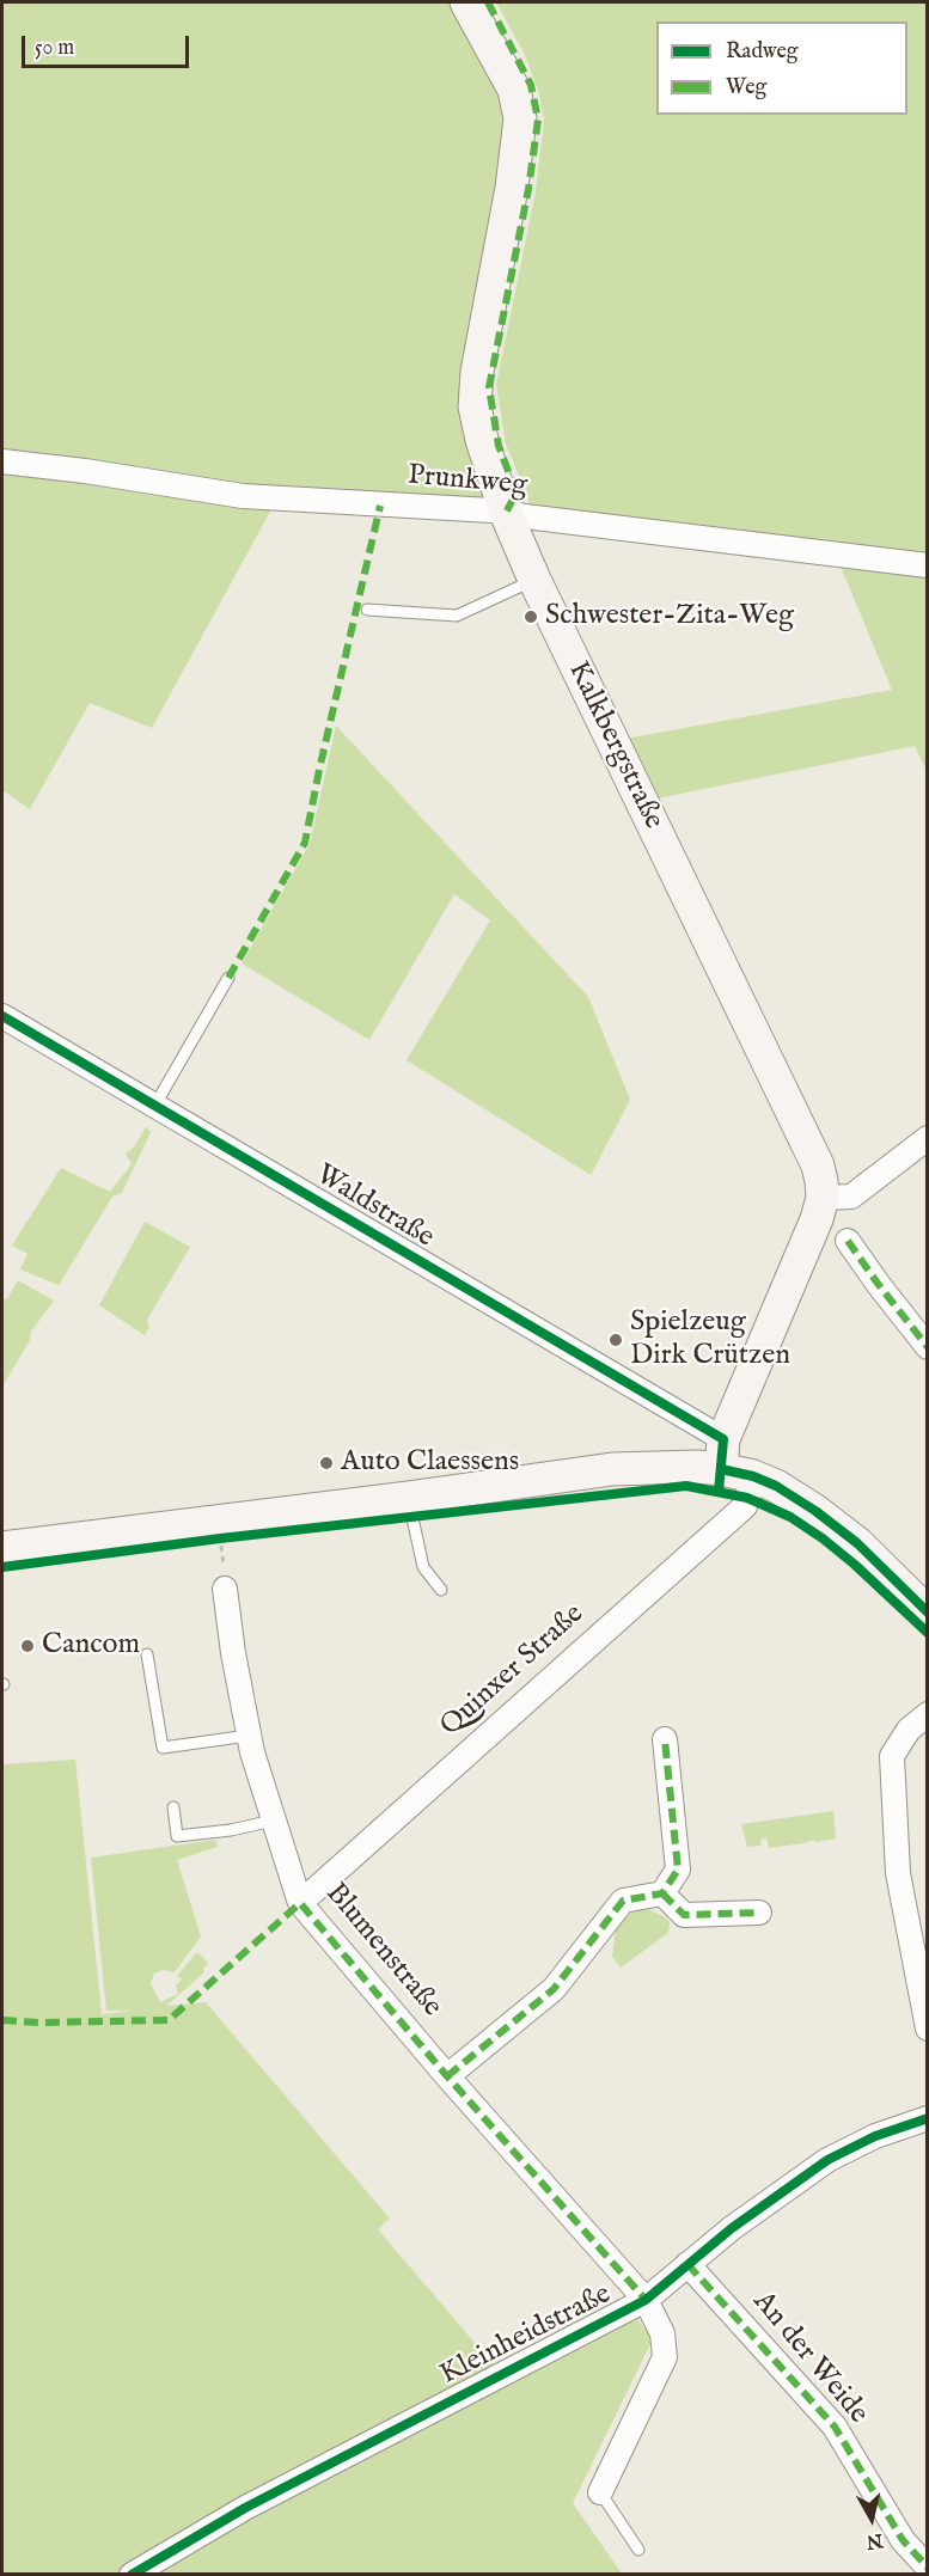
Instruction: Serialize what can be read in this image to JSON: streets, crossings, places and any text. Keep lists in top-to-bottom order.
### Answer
{
  "streets": {
    "street": [
      "Prunkweg",
      "Kalkbergstraße",
      "Waldstraße",
      "Quinxer Straße",
      "Blumenstraße",
      "Kleinheidstraße",
      "An der Weide"
    ]
  },
  "crossings": [
    ["Prunkweg", "Kalkbergstraße"],
    ["Kalkbergstraße", "Waldstraße"],
    ["Quinxer Straße", "Blumenstraße"],
    ["Blumenstraße", "Kleinheidstraße"],
    ["Kleinheidstraße", "An der Weide"]
  ],
  "places": [
    "Schwester-Zita-Weg",
    "Spielzeug Dirk Crützen",
    "Auto Claessens",
    "Cancom"
  ],
  "legend": ["Radweg", "Weg"],
  "scale_bar": "50 m",
  "north": "bottom"
}
